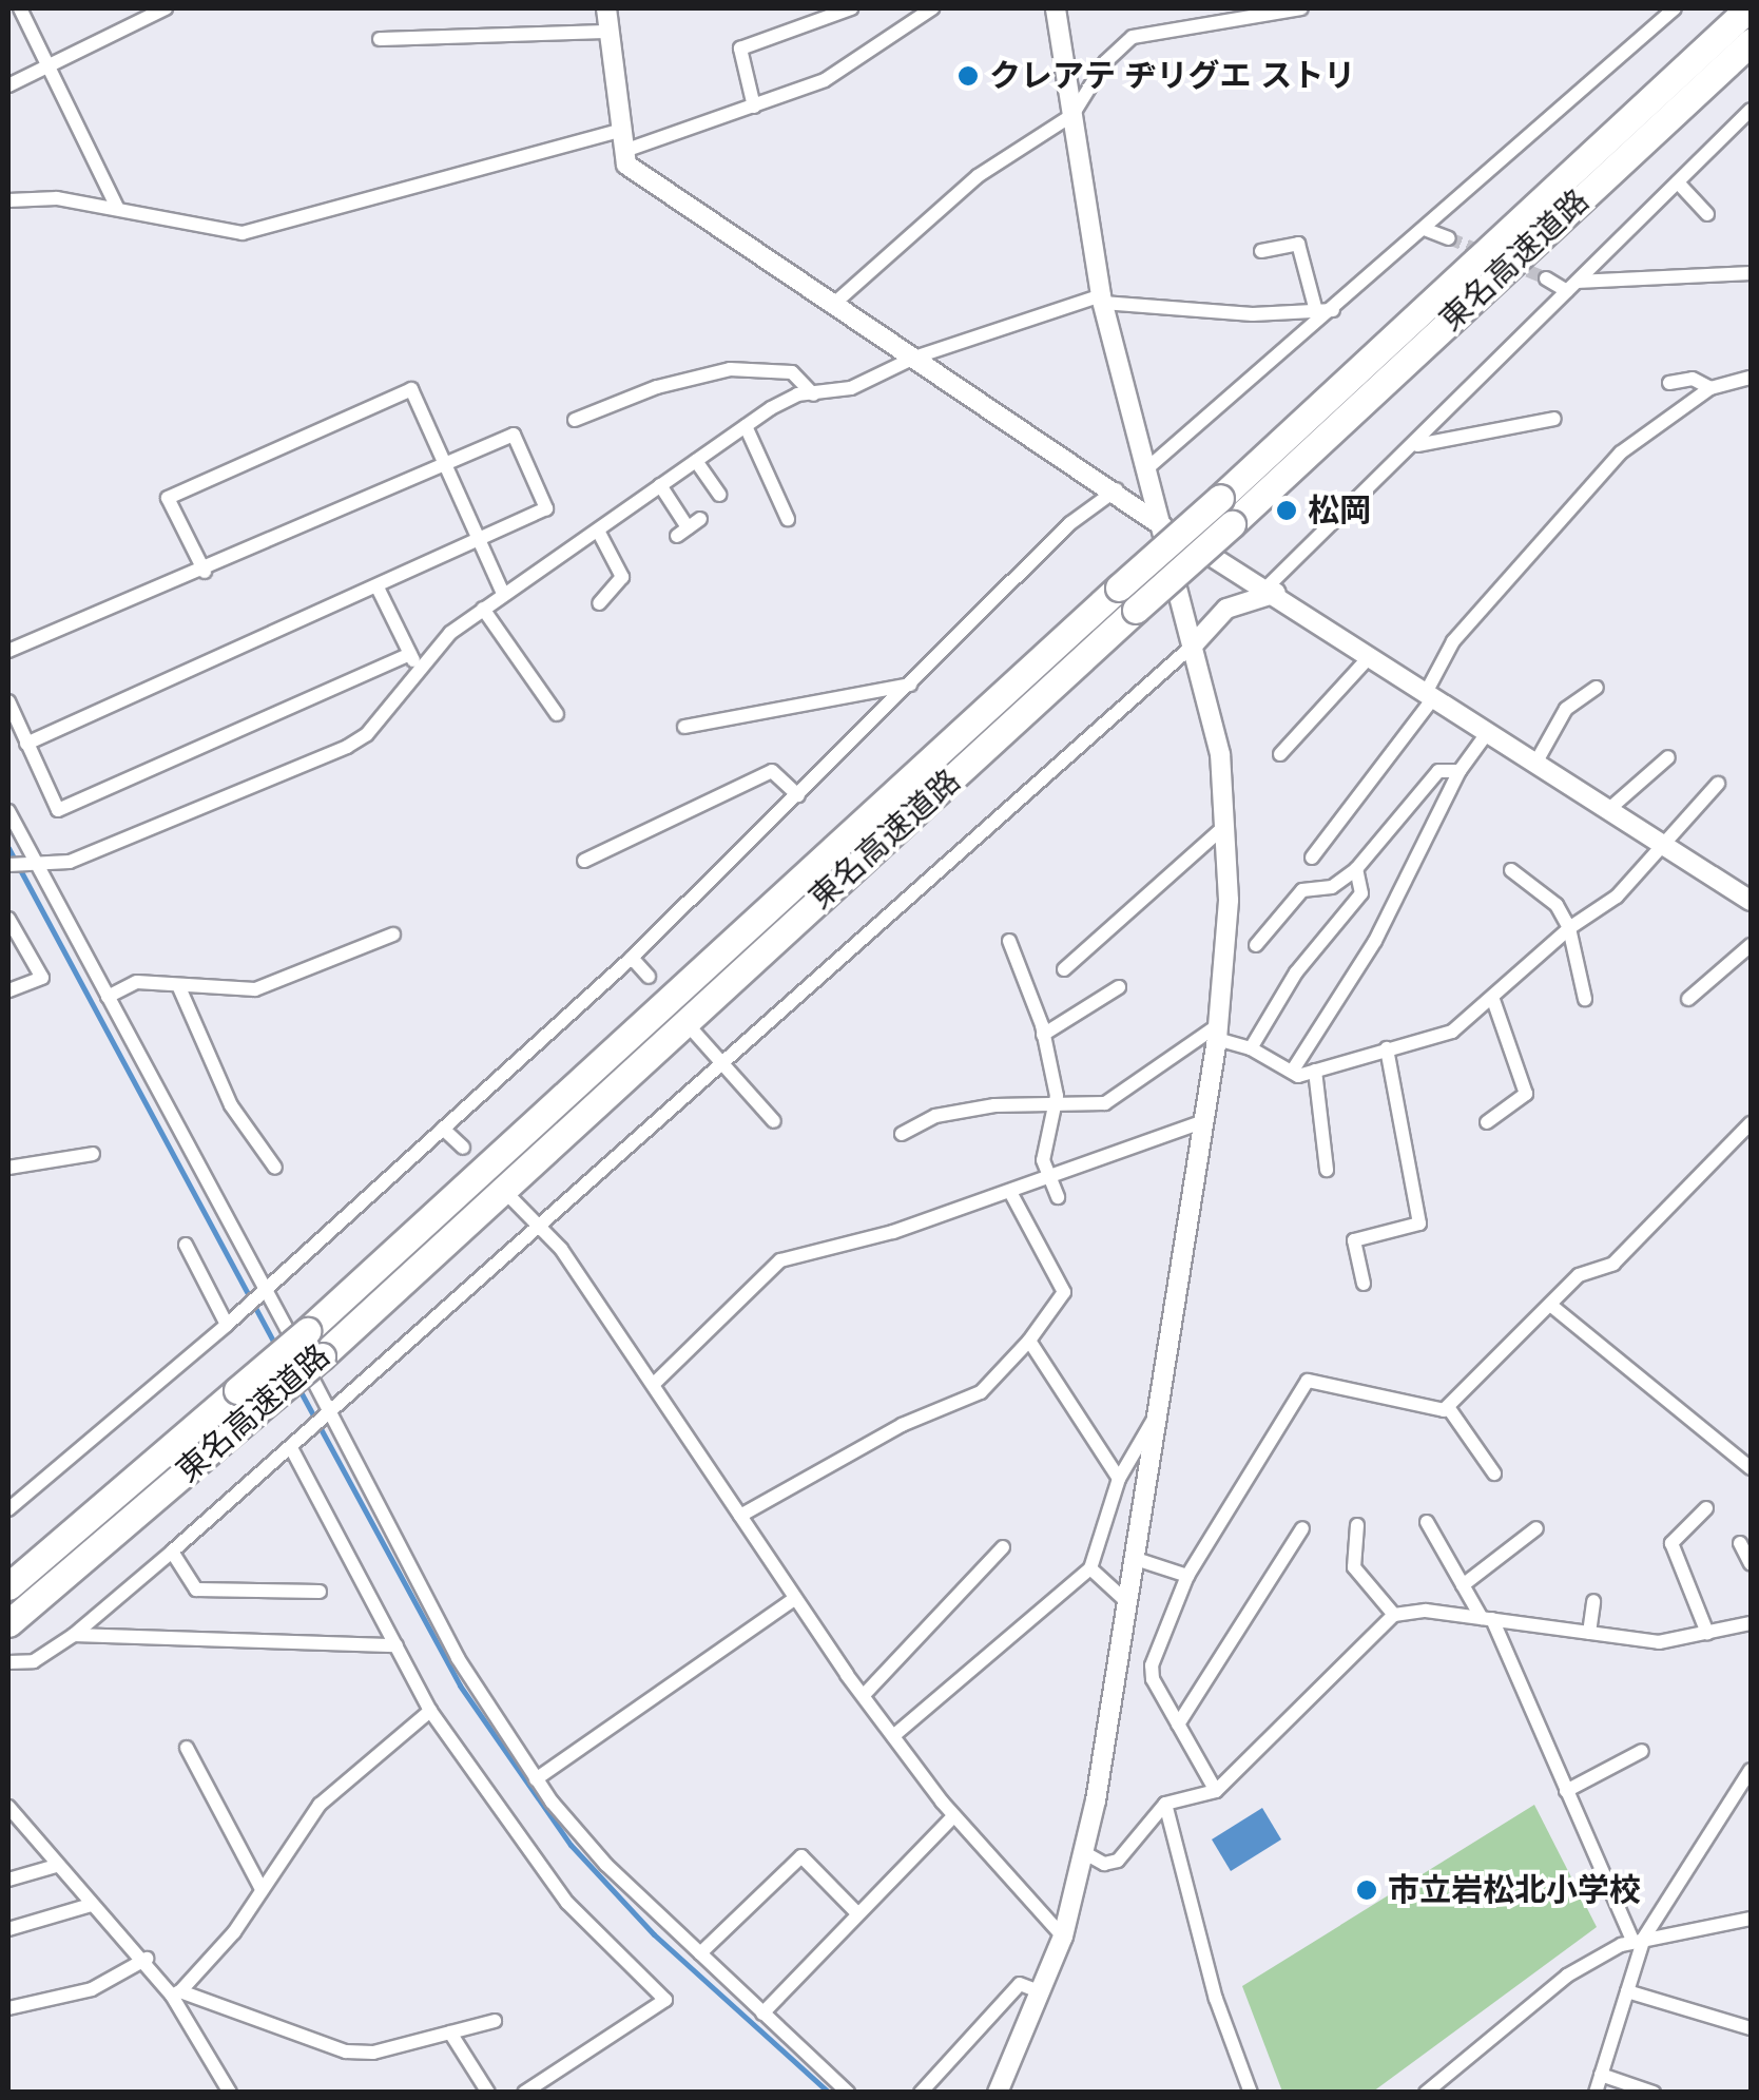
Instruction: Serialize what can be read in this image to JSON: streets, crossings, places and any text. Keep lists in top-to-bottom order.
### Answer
{
  "streets": {
    "highway": ["東名高速道路"]
  },
  "places": ["クレアテ ヂリグエ ストリ", "松岡", "市立岩松北小学校"]
}
